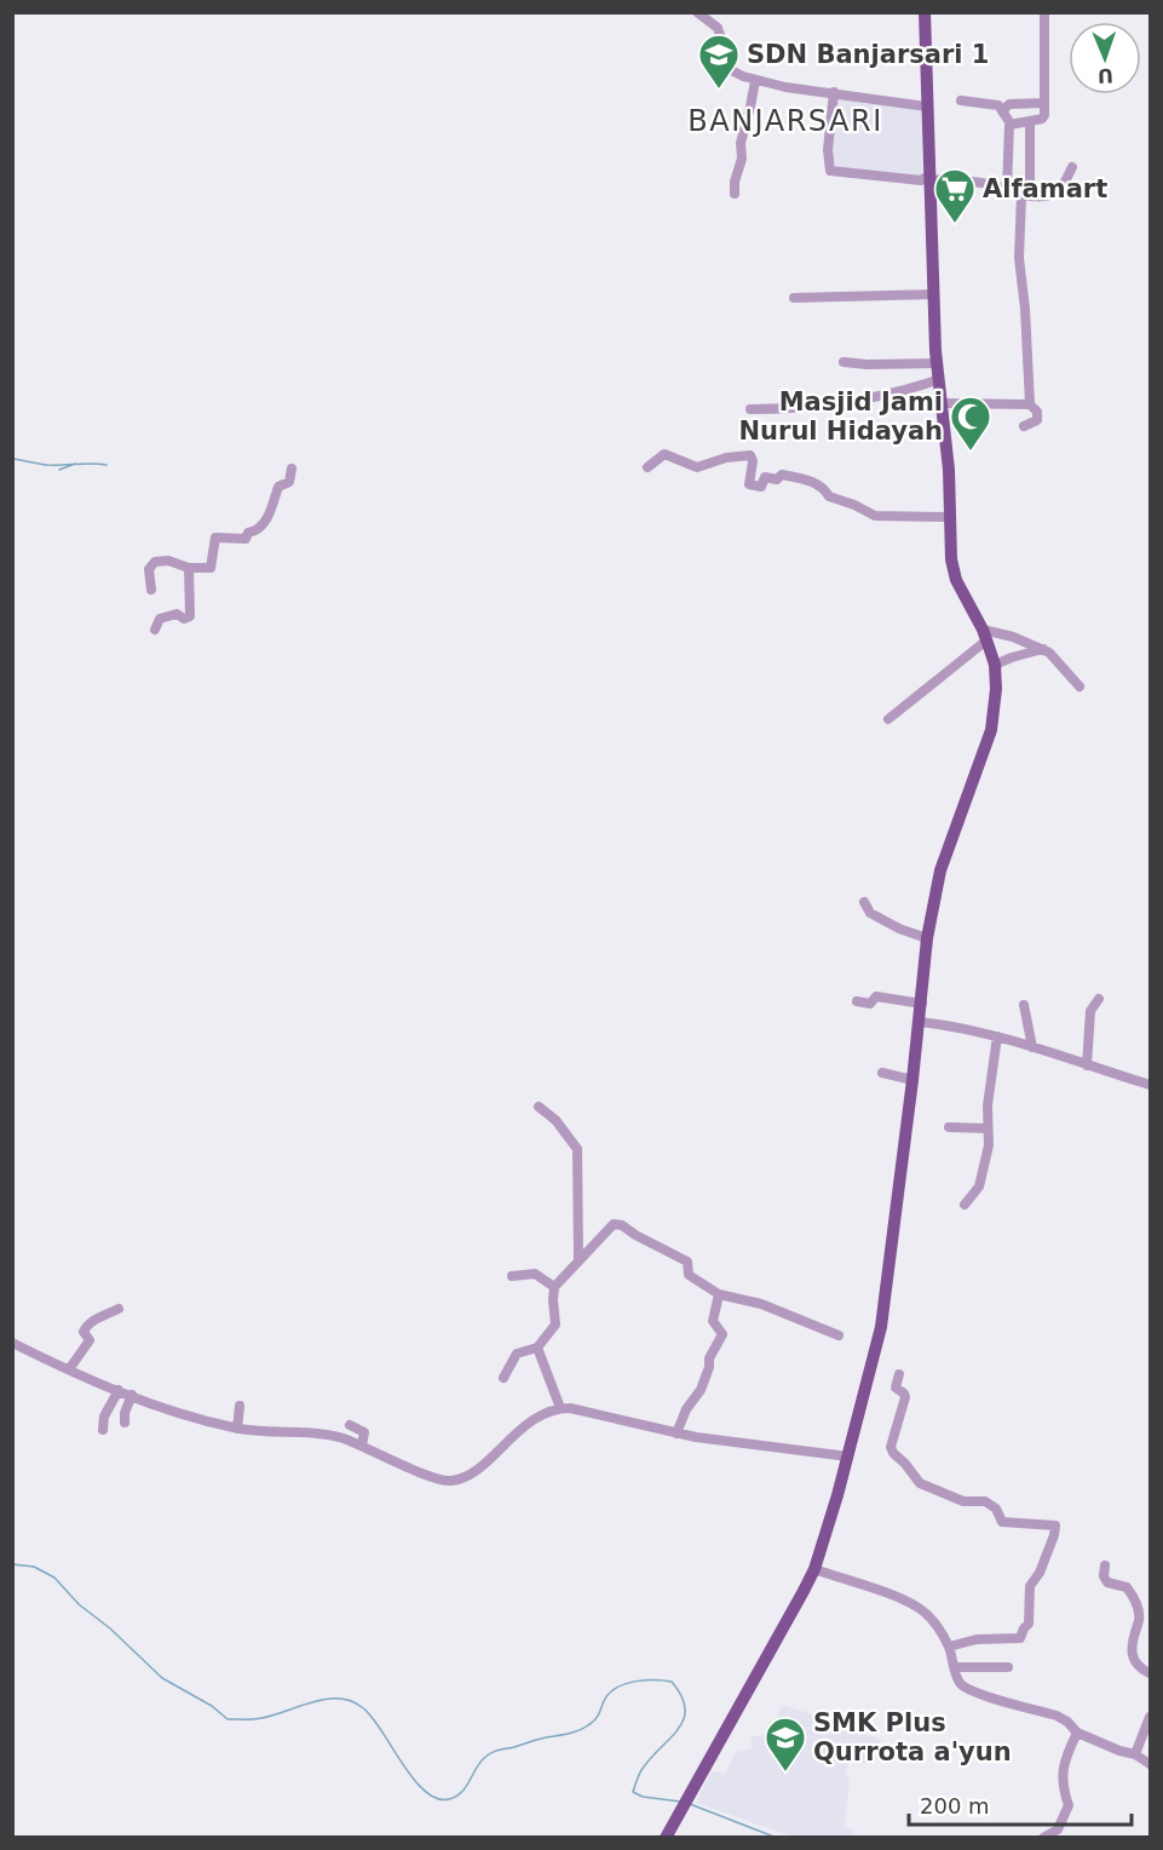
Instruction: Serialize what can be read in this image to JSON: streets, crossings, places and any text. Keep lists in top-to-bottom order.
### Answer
{
  "districts": ["BANJARSARI"],
  "places": {
    "school or university": ["SDN Banjarsari 1", "SMK Plus Qurrota a'yun"],
    "supermarket": ["Alfamart"],
    "mosque": ["Masjid Jami Nurul Hidayah"]
  },
  "scale_bar": "200 m",
  "north": "bottom"
}
